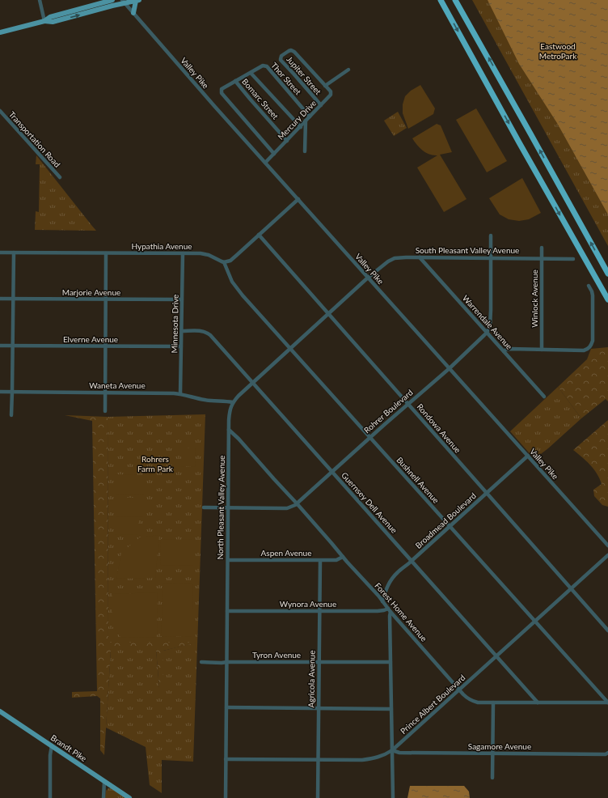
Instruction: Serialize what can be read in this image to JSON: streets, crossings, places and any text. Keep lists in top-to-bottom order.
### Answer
{
  "streets": {
    "main road": ["Brandt Pike"],
    "street": [
      "Valley Pike",
      "Jupiter Street",
      "Thor Street",
      "Bomarc Street",
      "Mercury Drive",
      "Transportation Road",
      "Hypathia Avenue",
      "South Pleasant Valley Avenue",
      "Marjorie Avenue",
      "Winlock Avenue",
      "Warrendale Avenue",
      "Minnesota Drive",
      "Elverne Avenue",
      "Waneta Avenue",
      "Rohrer Boulevard",
      "Rondowa Avenue",
      "Bushnell Avenue",
      "Guernsey Dell Avenue",
      "North Pleasant Valley Avenue",
      "Broadmead Boulevard",
      "Aspen Avenue",
      "Wynora Avenue",
      "Forest Home Avenue",
      "Tyron Avenue",
      "Agricola Avenue",
      "Prince Albert Boulevard",
      "Sagamore Avenue"
    ]
  },
  "crossings": [
    ["Valley Pike", "Mercury Drive"],
    ["Valley Pike", "South Pleasant Valley Avenue"],
    ["Valley Pike", "Rohrer Boulevard"],
    ["Valley Pike", "Broadmead Boulevard"],
    ["Jupiter Street", "Mercury Drive"],
    ["Thor Street", "Mercury Drive"],
    ["Bomarc Street", "Mercury Drive"],
    ["Hypathia Avenue", "Minnesota Drive"],
    ["Hypathia Avenue", "Bushnell Avenue"],
    ["South Pleasant Valley Avenue", "Winlock Avenue"],
    ["South Pleasant Valley Avenue", "Warrendale Avenue"],
    ["Marjorie Avenue", "Minnesota Drive"],
    ["Warrendale Avenue", "Rohrer Boulevard"],
    ["Minnesota Drive", "Elverne Avenue"],
    ["Minnesota Drive", "Waneta Avenue"],
    ["Minnesota Drive", "Guernsey Dell Avenue"],
    ["Waneta Avenue", "North Pleasant Valley Avenue"],
    ["Rohrer Boulevard", "Rondowa Avenue"],
    ["Rohrer Boulevard", "Bushnell Avenue"],
    ["Rohrer Boulevard", "Guernsey Dell Avenue"],
    ["Rohrer Boulevard", "North Pleasant Valley Avenue"],
    ["Rohrer Boulevard", "Forest Home Avenue"],
    ["Rondowa Avenue", "Broadmead Boulevard"],
    ["Rondowa Avenue", "Prince Albert Boulevard"],
    ["Bushnell Avenue", "Broadmead Boulevard"],
    ["Bushnell Avenue", "Forest Home Avenue"],
    ["Bushnell Avenue", "Prince Albert Boulevard"],
    ["Guernsey Dell Avenue", "Broadmead Boulevard"],
    ["Guernsey Dell Avenue", "Forest Home Avenue"],
    ["Guernsey Dell Avenue", "Prince Albert Boulevard"],
    ["North Pleasant Valley Avenue", "Aspen Avenue"],
    ["North Pleasant Valley Avenue", "Wynora Avenue"],
    ["North Pleasant Valley Avenue", "Forest Home Avenue"],
    ["North Pleasant Valley Avenue", "Tyron Avenue"],
    ["North Pleasant Valley Avenue", "Prince Albert Boulevard"],
    ["Broadmead Boulevard", "Forest Home Avenue"],
    ["Aspen Avenue", "Forest Home Avenue"],
    ["Aspen Avenue", "Agricola Avenue"],
    ["Wynora Avenue", "Forest Home Avenue"],
    ["Wynora Avenue", "Agricola Avenue"],
    ["Forest Home Avenue", "Prince Albert Boulevard"],
    ["Tyron Avenue", "Agricola Avenue"],
    ["Agricola Avenue", "Prince Albert Boulevard"],
    ["Prince Albert Boulevard", "Sagamore Avenue"]
  ],
  "parks": ["Eastwood MetroPark", "Rohrers Farm Park"]
}
